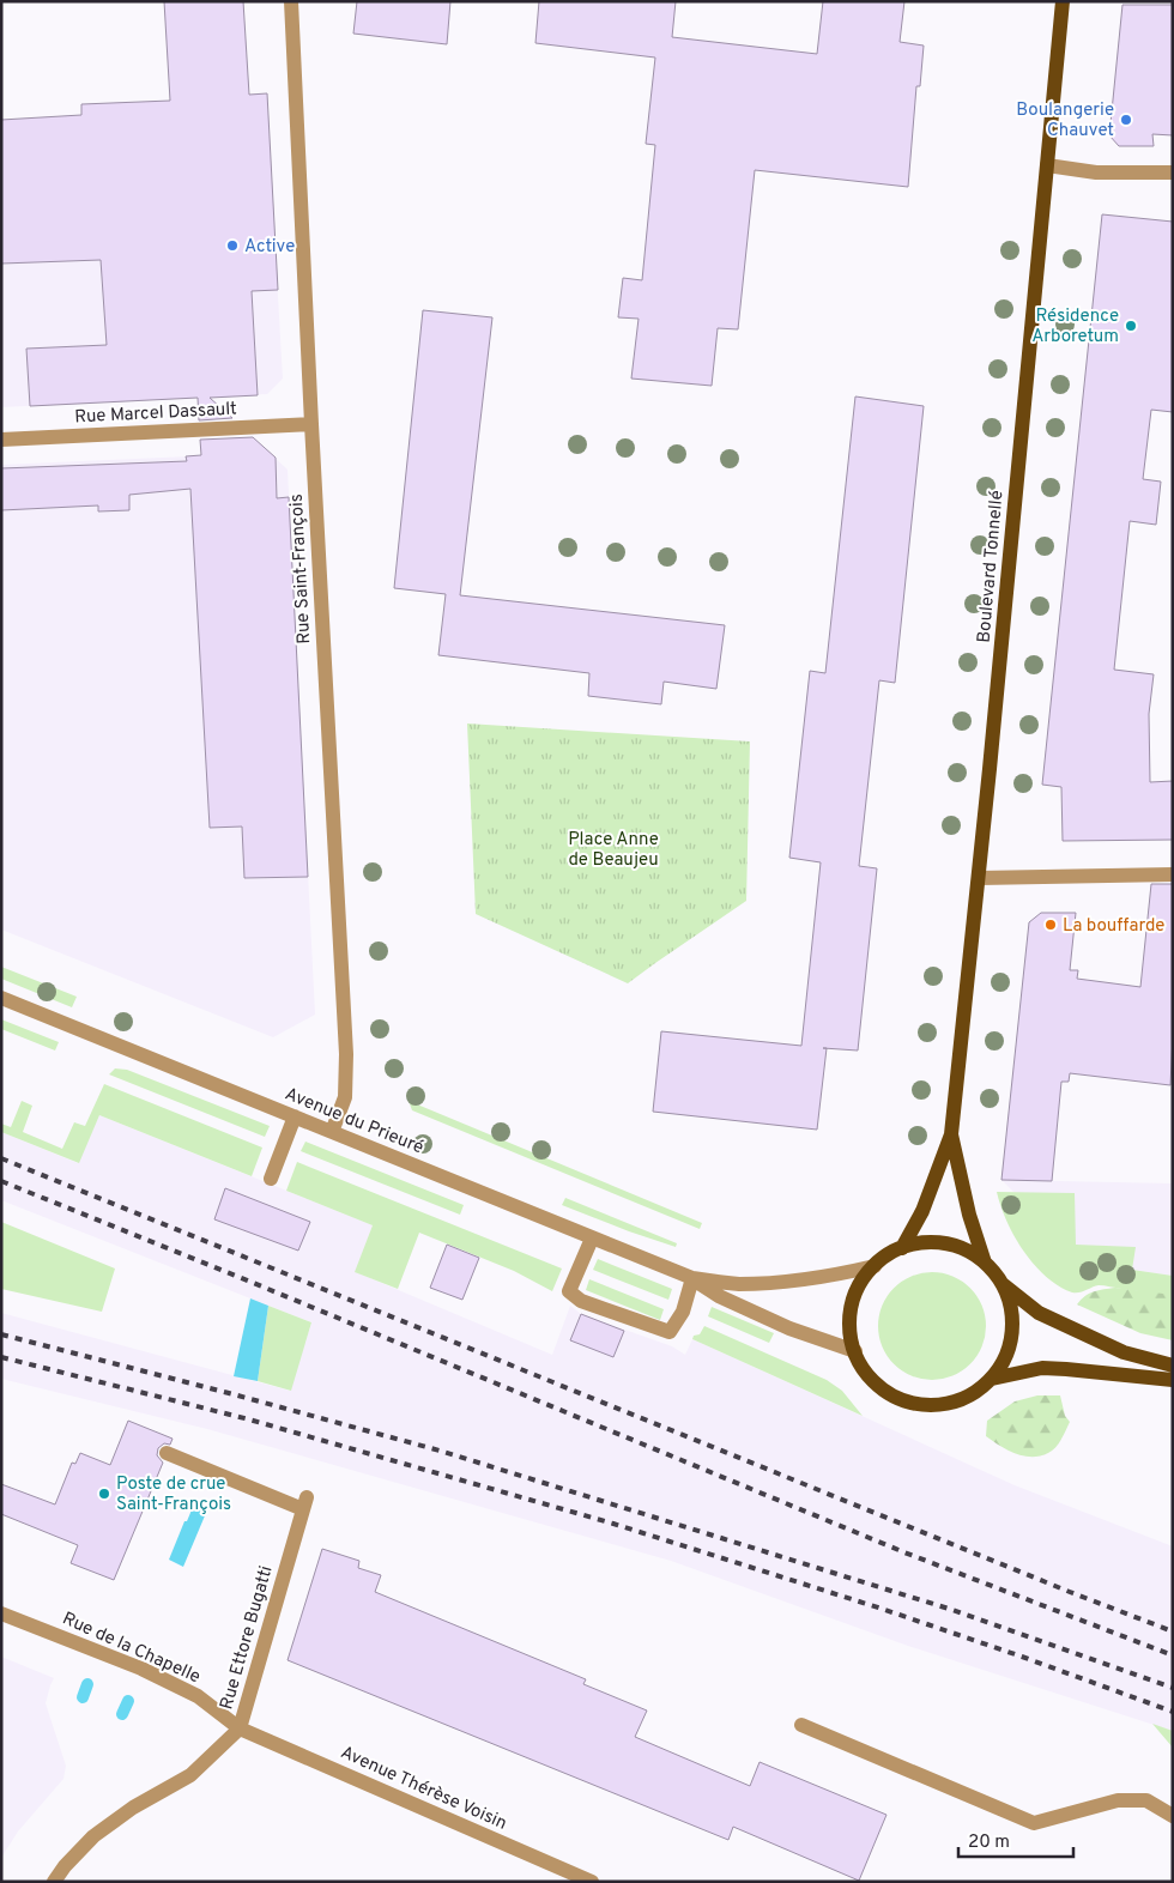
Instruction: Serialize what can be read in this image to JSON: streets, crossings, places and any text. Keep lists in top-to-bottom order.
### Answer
{
  "streets": {
    "main road": ["Boulevard Tonnellé"],
    "street": [
      "Rue Marcel Dassault",
      "Rue Saint-François",
      "Avenue du Prieuré",
      "Rue Ettore Bugatti",
      "Rue de la Chapelle",
      "Avenue Thérèse Voisin"
    ]
  },
  "crossings": [
    ["Rue Marcel Dassault", "Rue Saint-François"],
    ["Boulevard Tonnellé", "Avenue du Prieuré"],
    ["Rue Saint-François", "Avenue du Prieuré"],
    ["Rue Ettore Bugatti", "Rue de la Chapelle"],
    ["Rue Ettore Bugatti", "Avenue Thérèse Voisin"],
    ["Rue de la Chapelle", "Avenue Thérèse Voisin"]
  ],
  "parks": ["Place Anne de Beaujeu"],
  "places": [
    "Boulangerie Chauvet",
    "Active",
    "Résidence Arboretum",
    "La bouffarde",
    "Poste de crue Saint-François"
  ],
  "scale_bar": "20 m"
}
